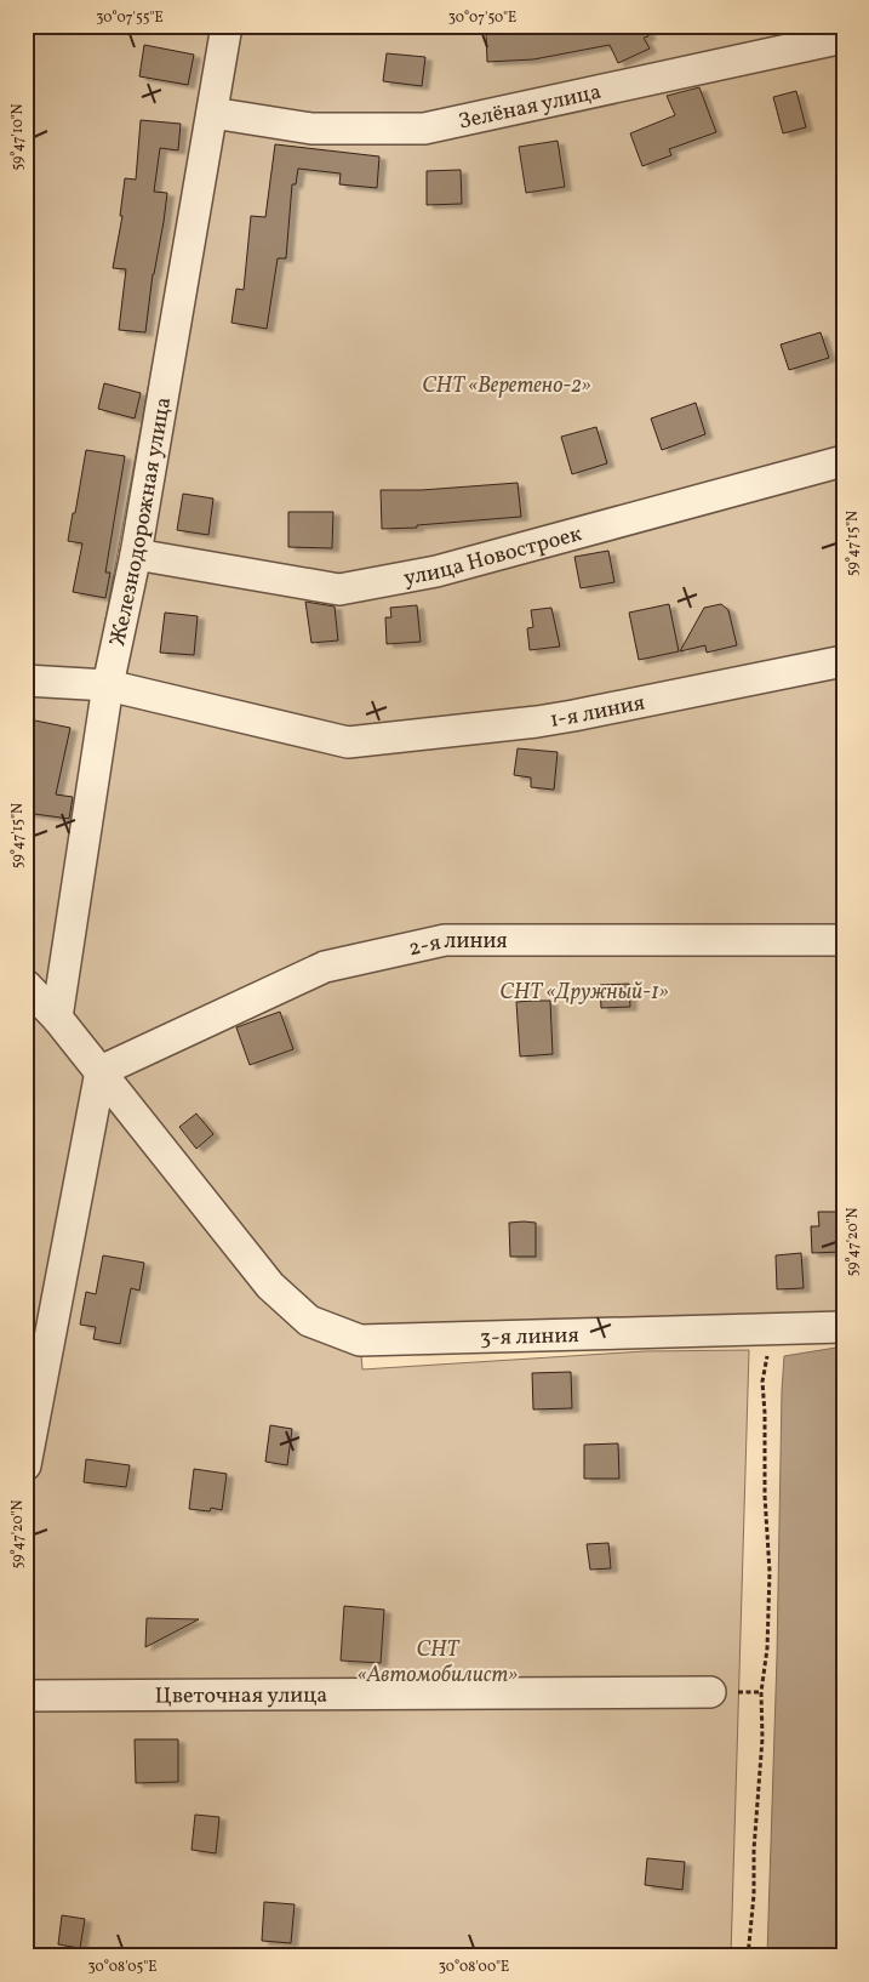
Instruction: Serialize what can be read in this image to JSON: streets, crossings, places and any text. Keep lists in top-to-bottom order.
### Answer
{
  "streets": {
    "street": [
      "Зелёная улица",
      "Железнодорожная улица",
      "улица Новостроек",
      "1-я линия",
      "2-я линия",
      "3-я линия",
      "Цветочная улица"
    ]
  },
  "crossings": [
    ["Зелёная улица", "Железнодорожная улица"],
    ["Железнодорожная улица", "улица Новостроек"],
    ["Железнодорожная улица", "1-я линия"],
    ["2-я линия", "3-я линия"]
  ],
  "parks": ["СНТ «Веретено-2»", "СНТ «Дружный-1»", "СНТ «Автомобилист»"],
  "coordinates": [
    "30°07'55\"E",
    "30°07'50\"E",
    "59°47'10\"N",
    "59°47'15\"N",
    "59°47'20\"N",
    "30°08'05\"E",
    "30°08'00\"E"
  ]
}
